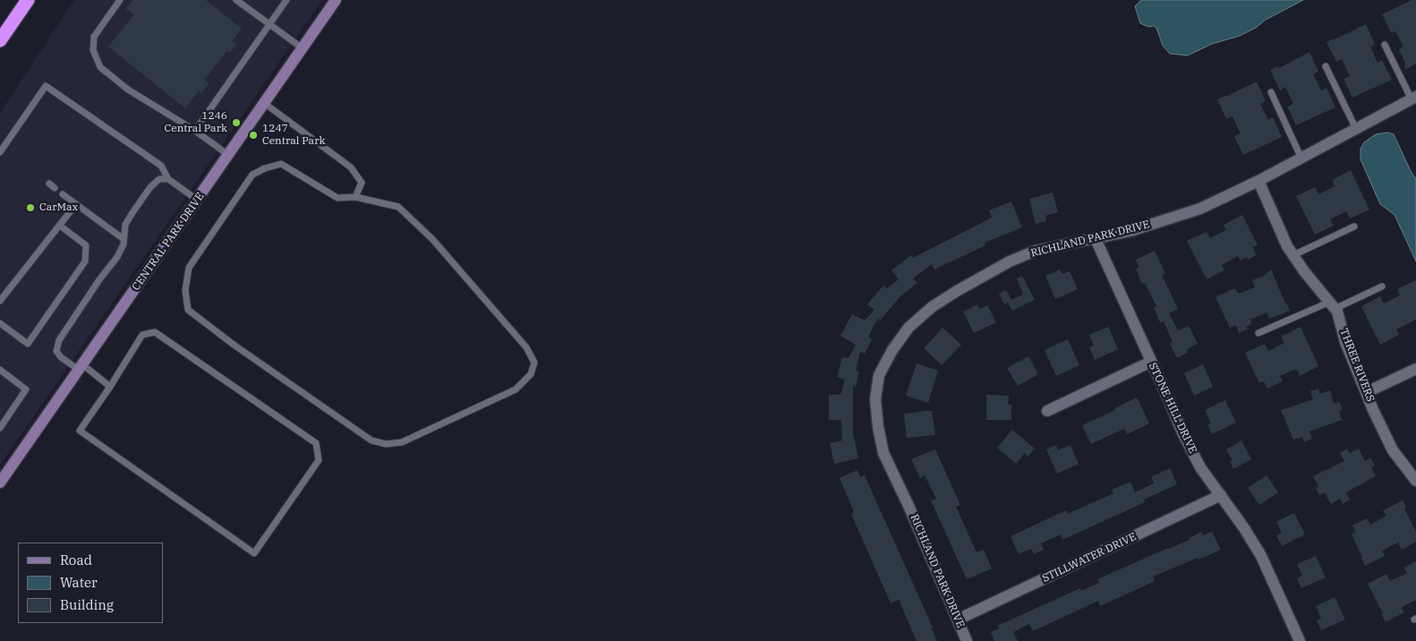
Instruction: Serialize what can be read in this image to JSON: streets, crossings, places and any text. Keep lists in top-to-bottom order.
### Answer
{
  "streets": {
    "street": [
      "RICHLAND PARK DRIVE",
      "CENTRAL PARK DRIVE",
      "THREE RIVERS",
      "STONE HILL DRIVE",
      "STILLWATER DRIVE"
    ]
  },
  "crossings": [
    ["RICHLAND PARK DRIVE", "THREE RIVERS"],
    ["RICHLAND PARK DRIVE", "STONE HILL DRIVE"],
    ["RICHLAND PARK DRIVE", "STILLWATER DRIVE"],
    ["STONE HILL DRIVE", "STILLWATER DRIVE"]
  ],
  "places": ["1246 Central Park", "1247 Central Park", "CarMax"],
  "legend": ["Road", "Water", "Building"]
}
